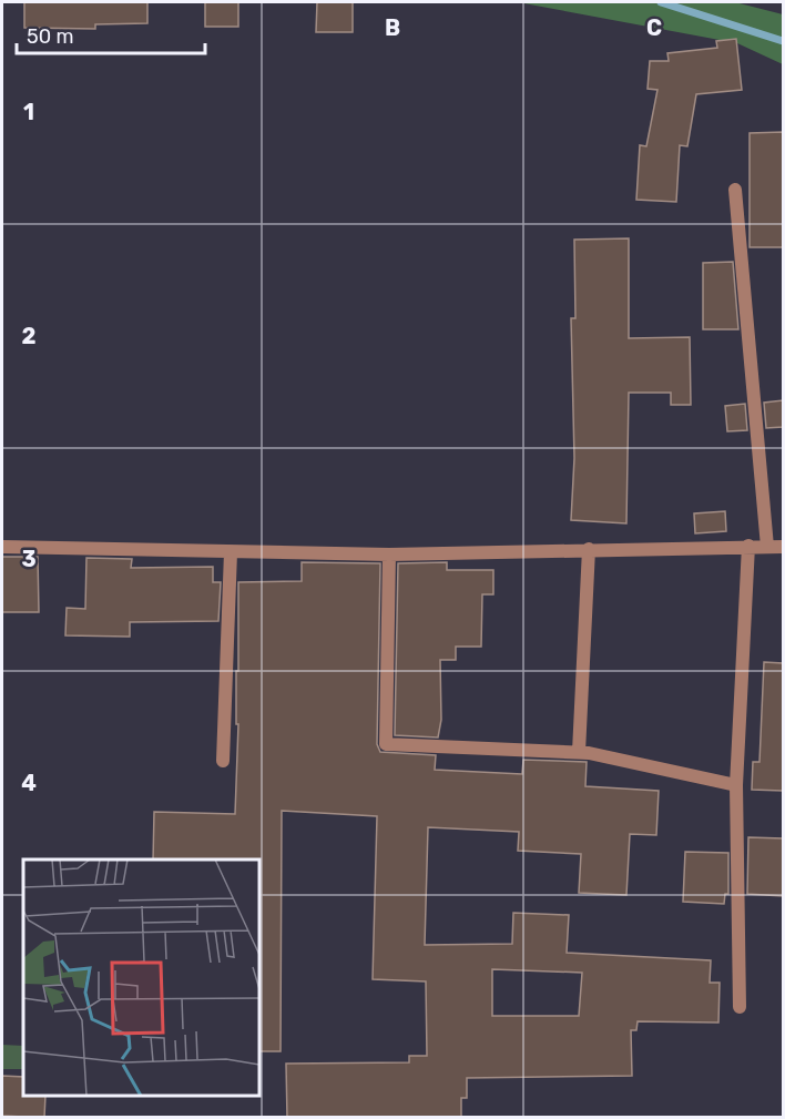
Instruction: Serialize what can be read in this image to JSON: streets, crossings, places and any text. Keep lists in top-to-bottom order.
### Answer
{
  "scale_bar": "50 m",
  "grid": {
    "columns": ["B", "C"],
    "rows": [
      "1",
      "2",
      "3",
      "4"
    ]
  }
}
